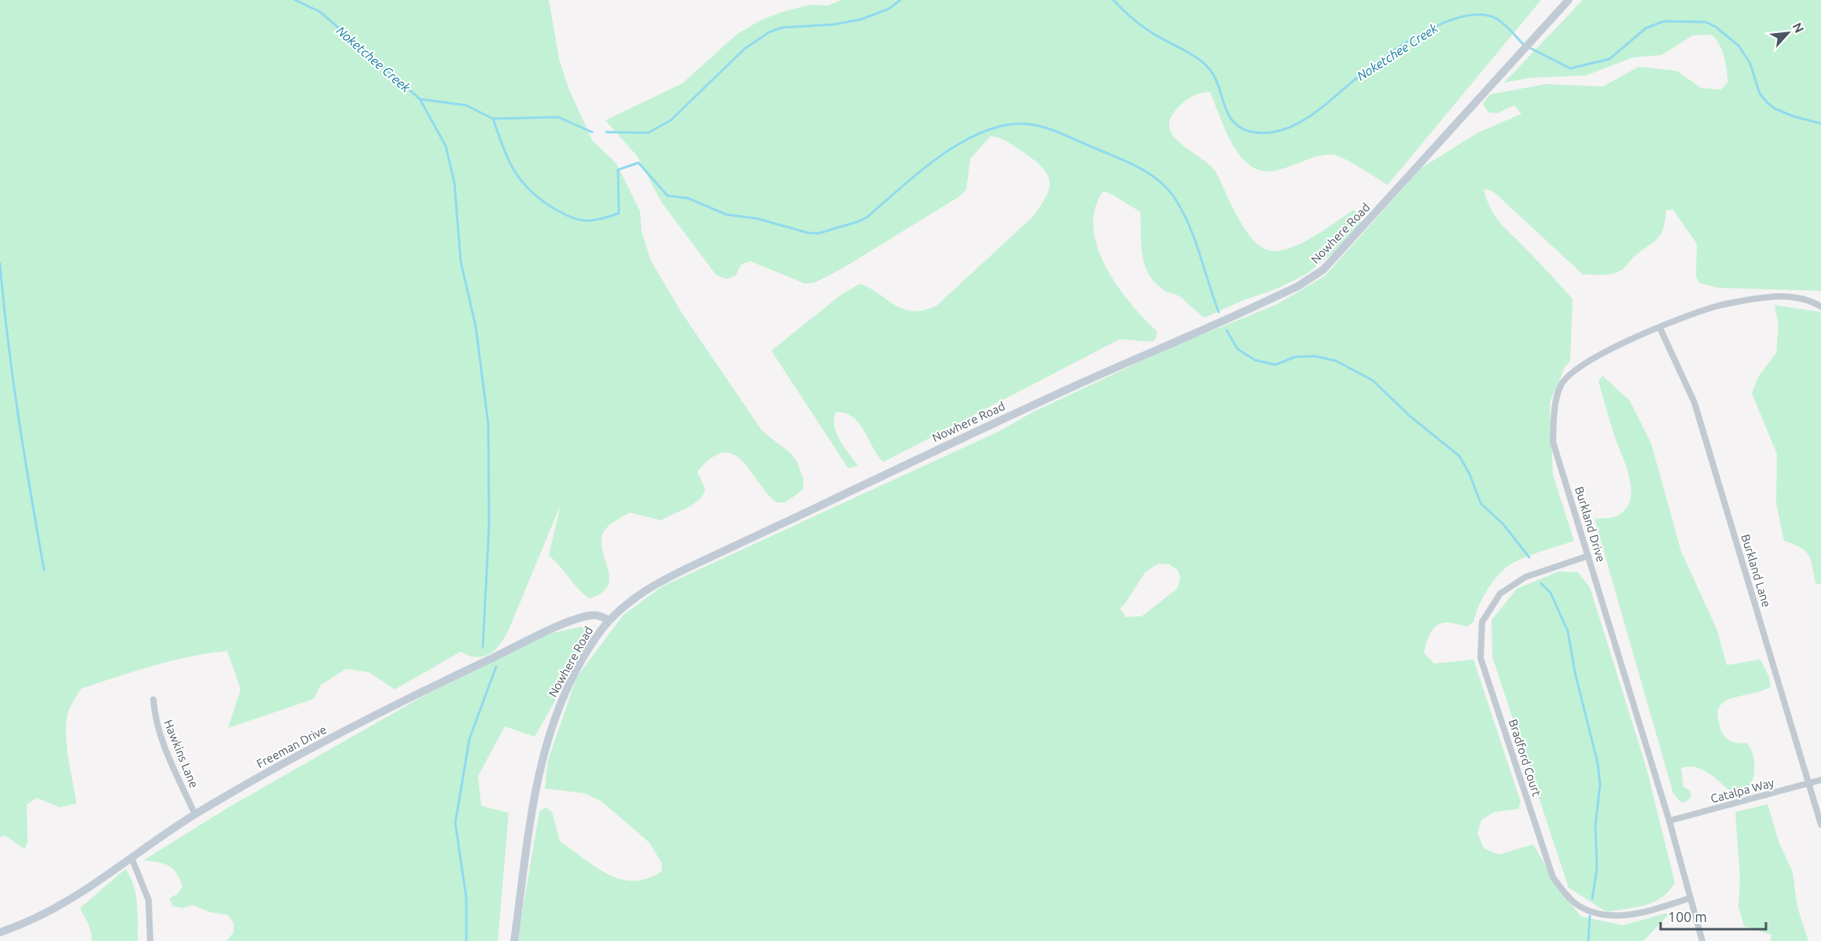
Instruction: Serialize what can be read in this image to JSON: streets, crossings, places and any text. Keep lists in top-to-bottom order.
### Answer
{
  "streets": {
    "street": [
      "Nowhere Road",
      "Burkland Drive",
      "Burkland Lane",
      "Freeman Drive",
      "Hawkins Lane",
      "Bradford Court",
      "Catalpa Way"
    ]
  },
  "crossings": [
    ["Nowhere Road", "Freeman Drive"],
    ["Burkland Drive", "Burkland Lane"],
    ["Burkland Drive", "Bradford Court"],
    ["Burkland Drive", "Catalpa Way"],
    ["Burkland Lane", "Catalpa Way"],
    ["Freeman Drive", "Hawkins Lane"]
  ],
  "water": ["Noketchee Creek"],
  "scale_bar": "100 m",
  "north": "top right"
}
